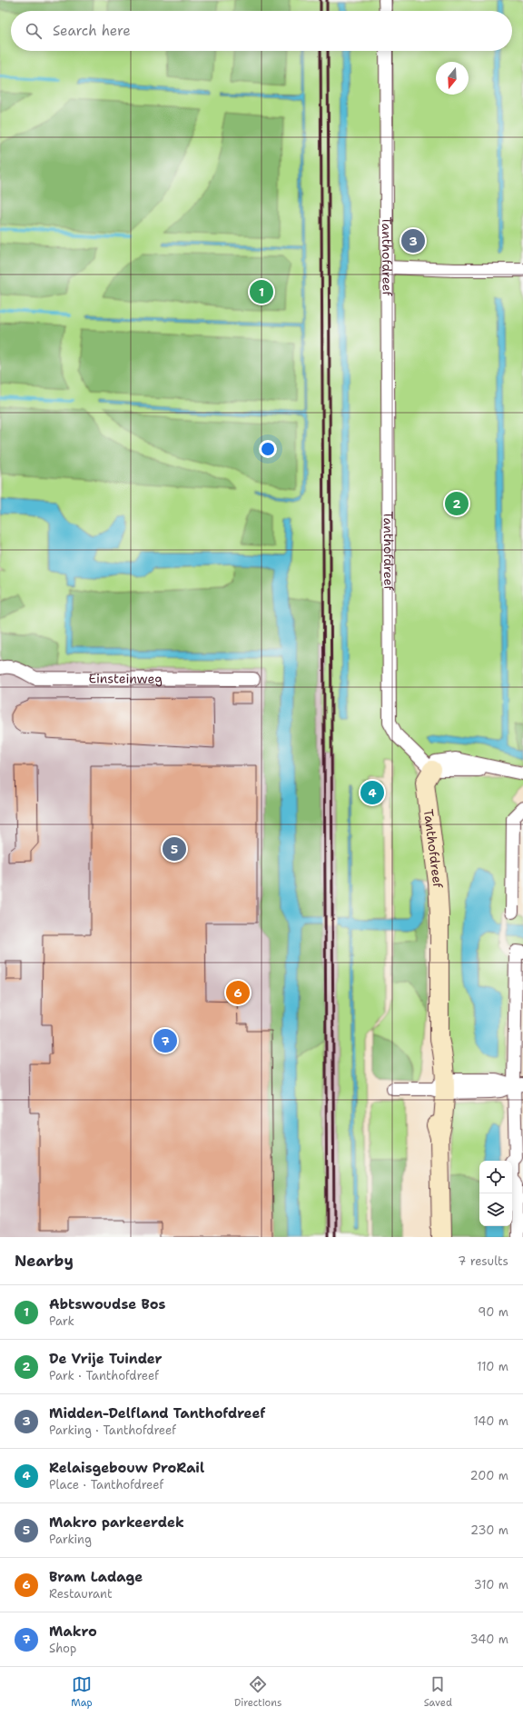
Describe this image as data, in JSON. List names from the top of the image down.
{
  "streets": {
    "street": ["Tanthofdreef", "Einsteinweg"]
  },
  "north": "bottom",
  "page": {
    "search": "Search here",
    "pins": [
      "3",
      "1",
      "2",
      "4",
      "5",
      "6",
      "7"
    ],
    "heading": ["Nearby", "7 results"],
    "list": [
      {
        "mark": "1",
        "name": "Abtswoudse Bos",
        "note": "Park",
        "value": "90 m"
      },
      {
        "mark": "2",
        "name": "De Vrije Tuinder",
        "note": "Park · Tanthofdreef",
        "value": "110 m"
      },
      {
        "mark": "3",
        "name": "Midden-Delfland Tanthofdreef",
        "note": "Parking · Tanthofdreef",
        "value": "140 m"
      },
      {
        "mark": "4",
        "name": "Relaisgebouw ProRail",
        "note": "Place · Tanthofdreef",
        "value": "200 m"
      },
      {
        "mark": "5",
        "name": "Makro parkeerdek",
        "note": "Parking",
        "value": "230 m"
      },
      {
        "mark": "6",
        "name": "Bram Ladage",
        "note": "Restaurant",
        "value": "310 m"
      },
      {
        "mark": "7",
        "name": "Makro",
        "note": "Shop",
        "value": "340 m"
      }
    ],
    "nav": ["Map", "Directions", "Saved"]
  }
}
